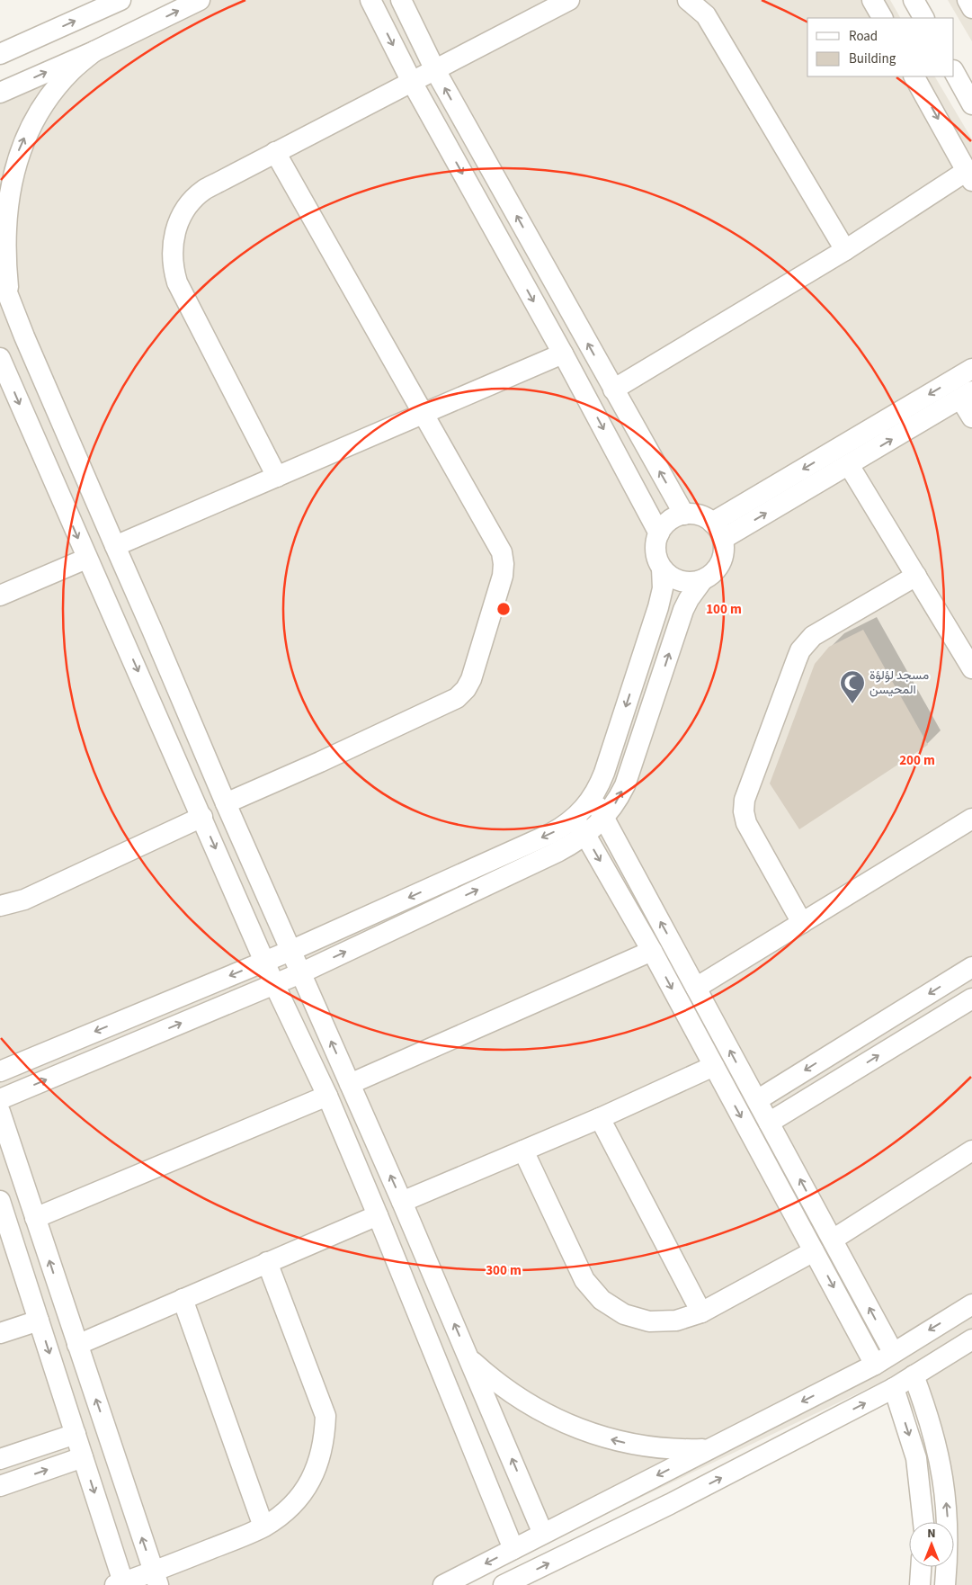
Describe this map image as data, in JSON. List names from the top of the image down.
{
  "places": {
    "mosque": ["مسجد لؤلؤة المحيسن"]
  },
  "legend": ["Road", "Building"],
  "north": "top",
  "rings": ["100 m", "200 m", "300 m"]
}
